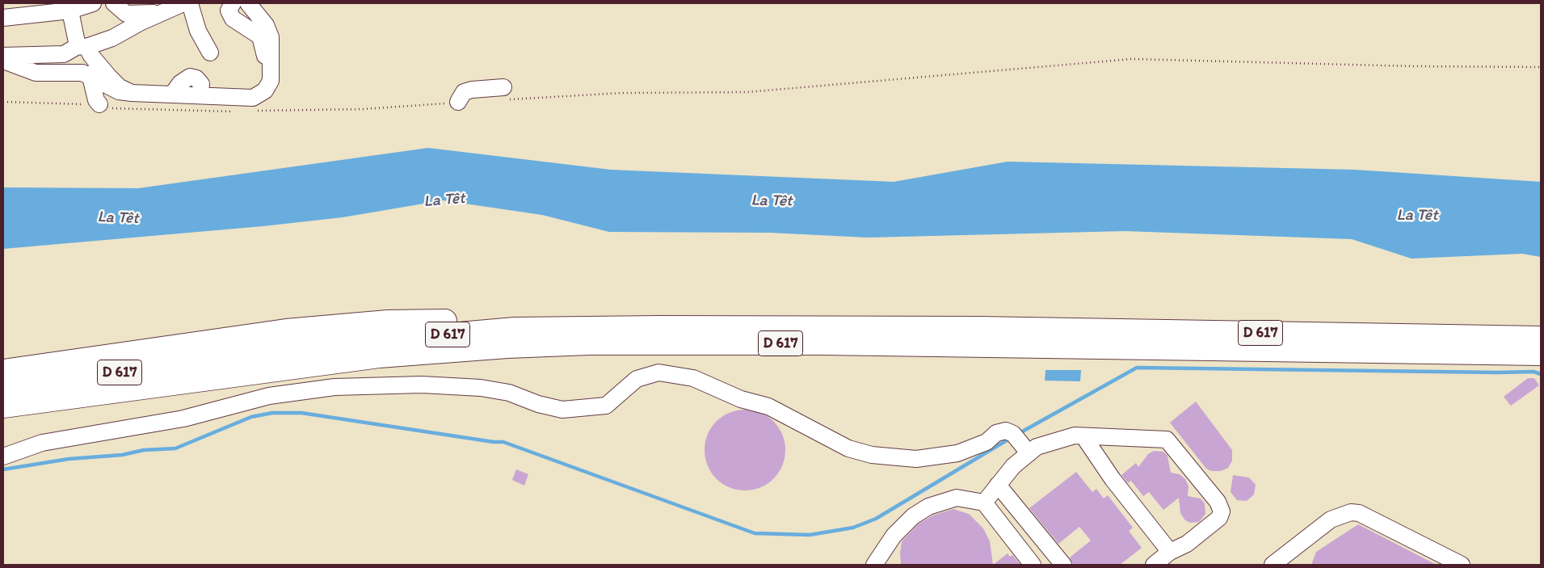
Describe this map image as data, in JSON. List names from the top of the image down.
{
  "streets": {
    "highway": ["D 617"]
  },
  "water": ["La Têt"]
}
